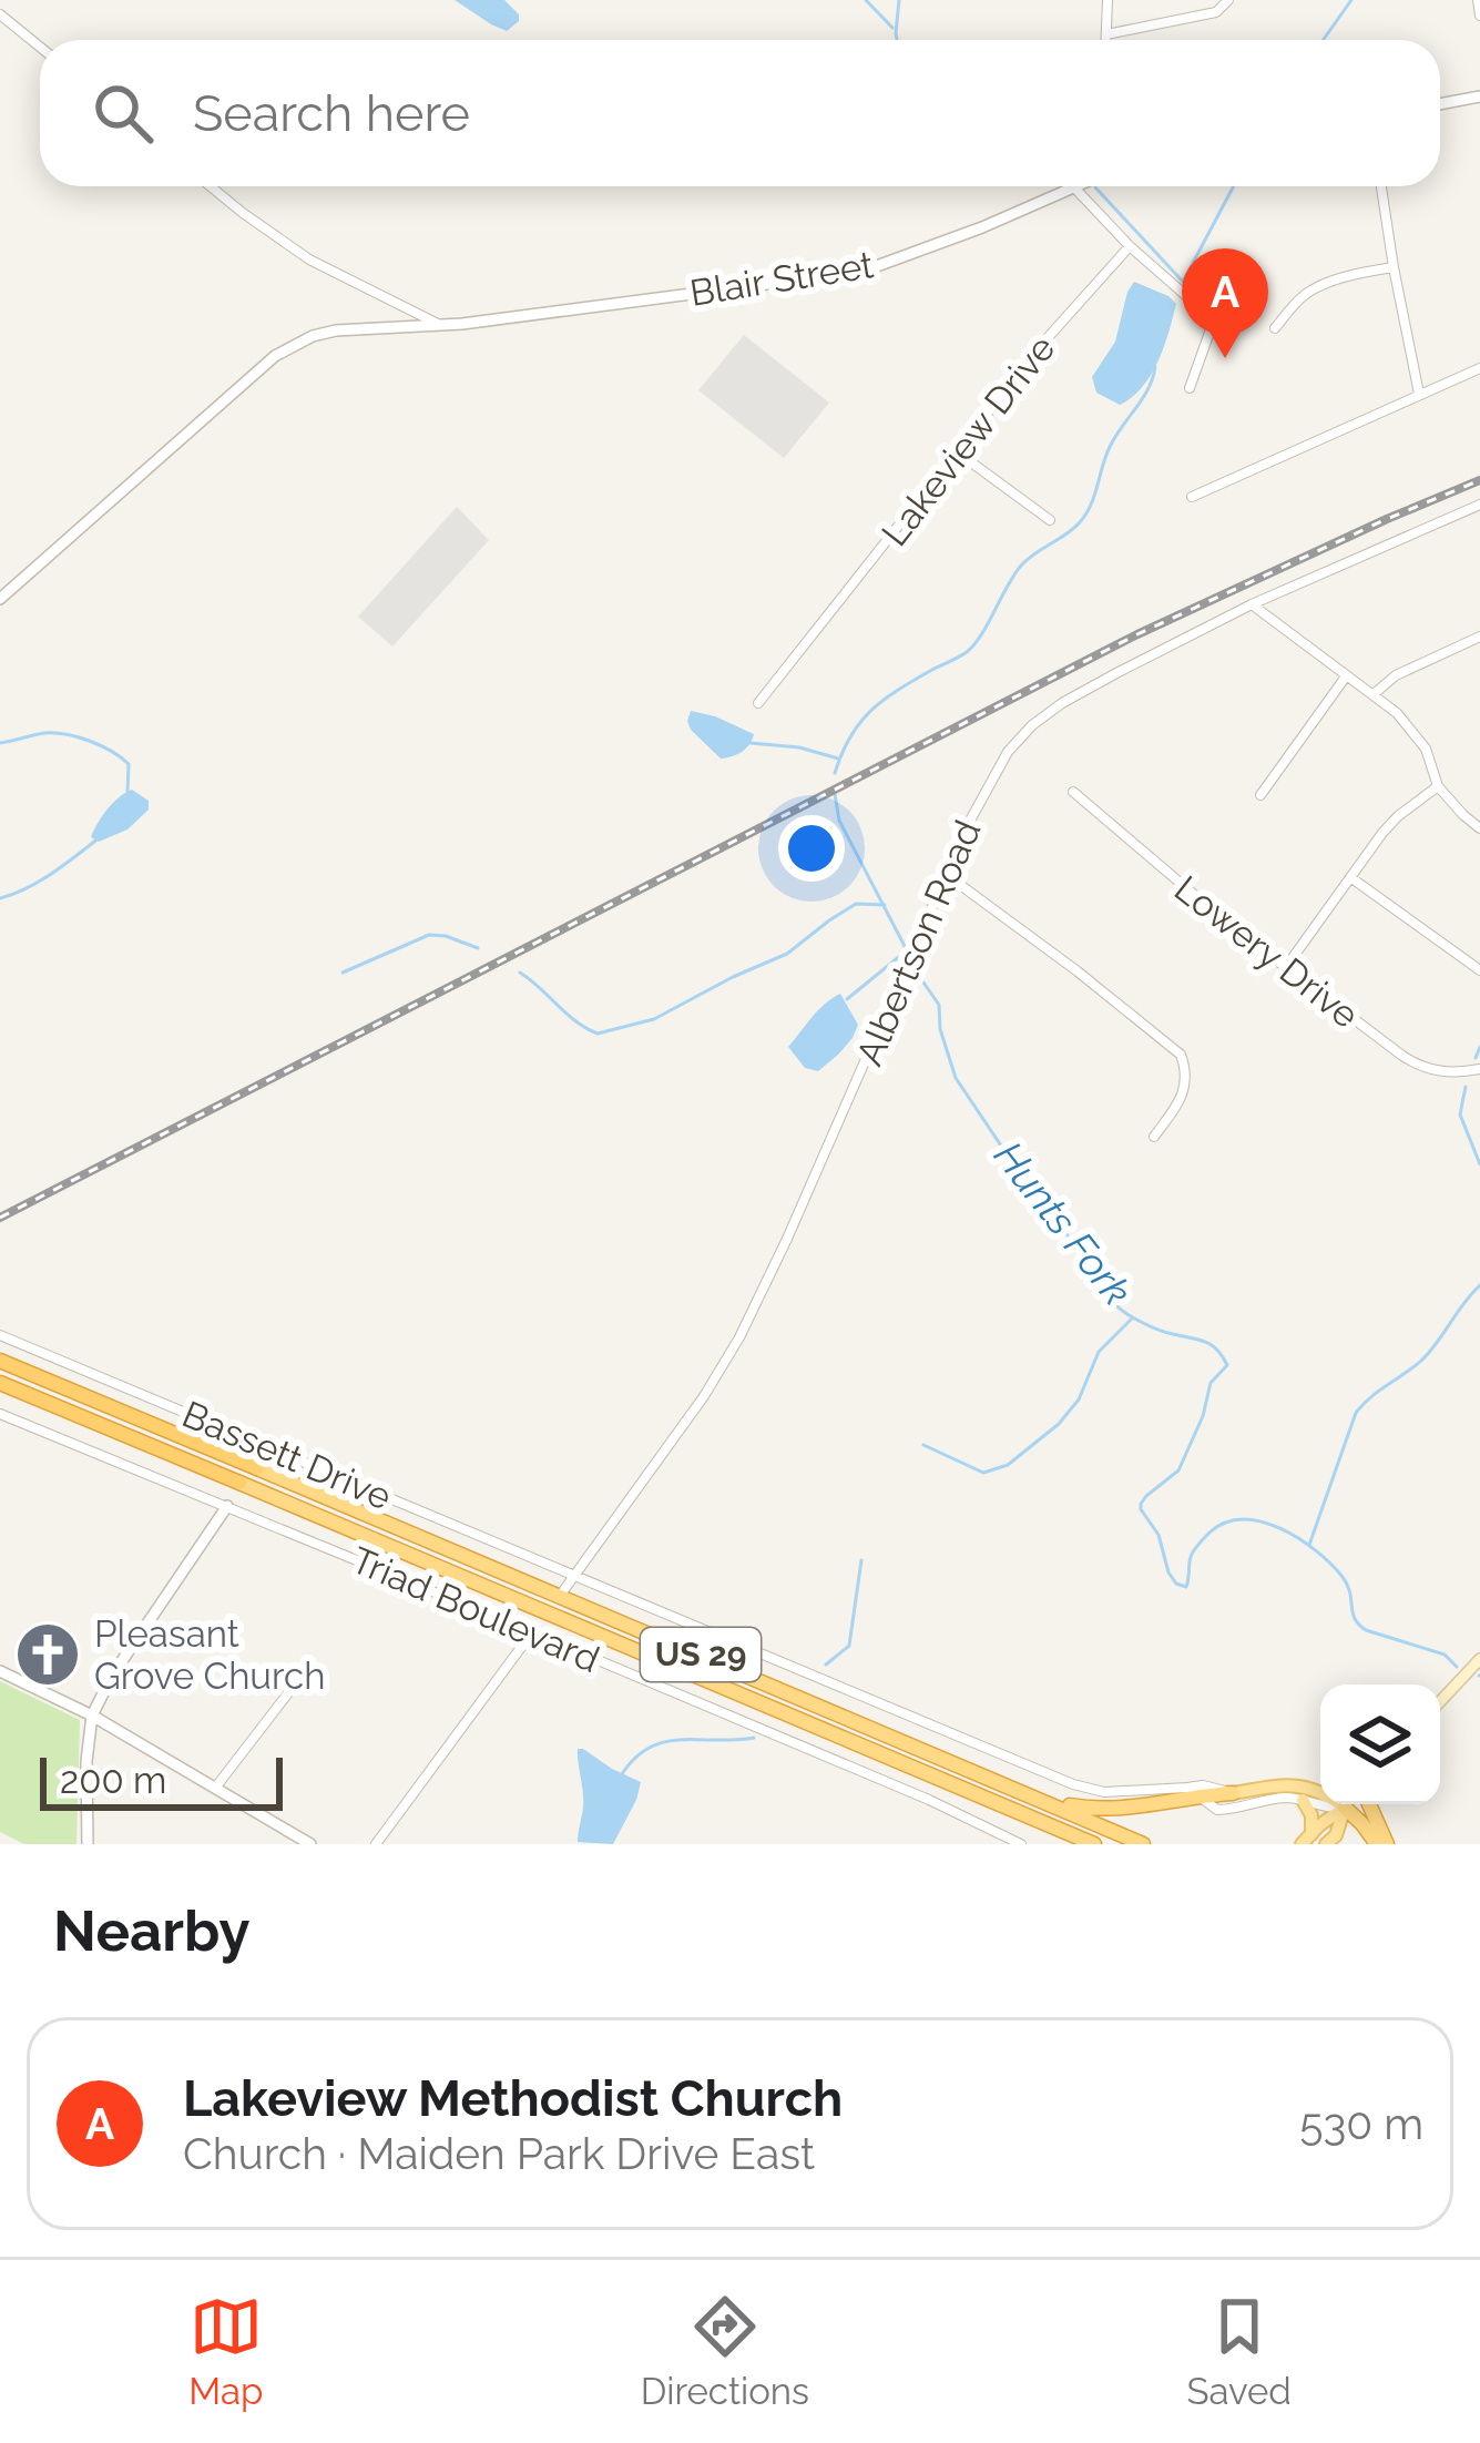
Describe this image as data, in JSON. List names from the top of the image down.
{
  "streets": {
    "highway": ["US 29"],
    "street": [
      "Blair Street",
      "Lakeview Drive",
      "Albertson Road",
      "Lowery Drive",
      "Bassett Drive",
      "Triad Boulevard"
    ]
  },
  "crossings": [
    ["Albertson Road", "Bassett Drive"],
    ["Albertson Road", "US 29"]
  ],
  "water": ["Hunts Fork"],
  "places": {
    "church": ["Pleasant Grove Church"]
  },
  "scale_bar": "200 m",
  "page": {
    "search": "Search here",
    "pins": "A",
    "scale": "200 m",
    "heading": "Nearby",
    "list": [
      {
        "mark": "A",
        "name": "Lakeview Methodist Church",
        "note": "Church · Maiden Park Drive East",
        "value": "530 m"
      }
    ],
    "nav": ["Map", "Directions", "Saved"]
  }
}
